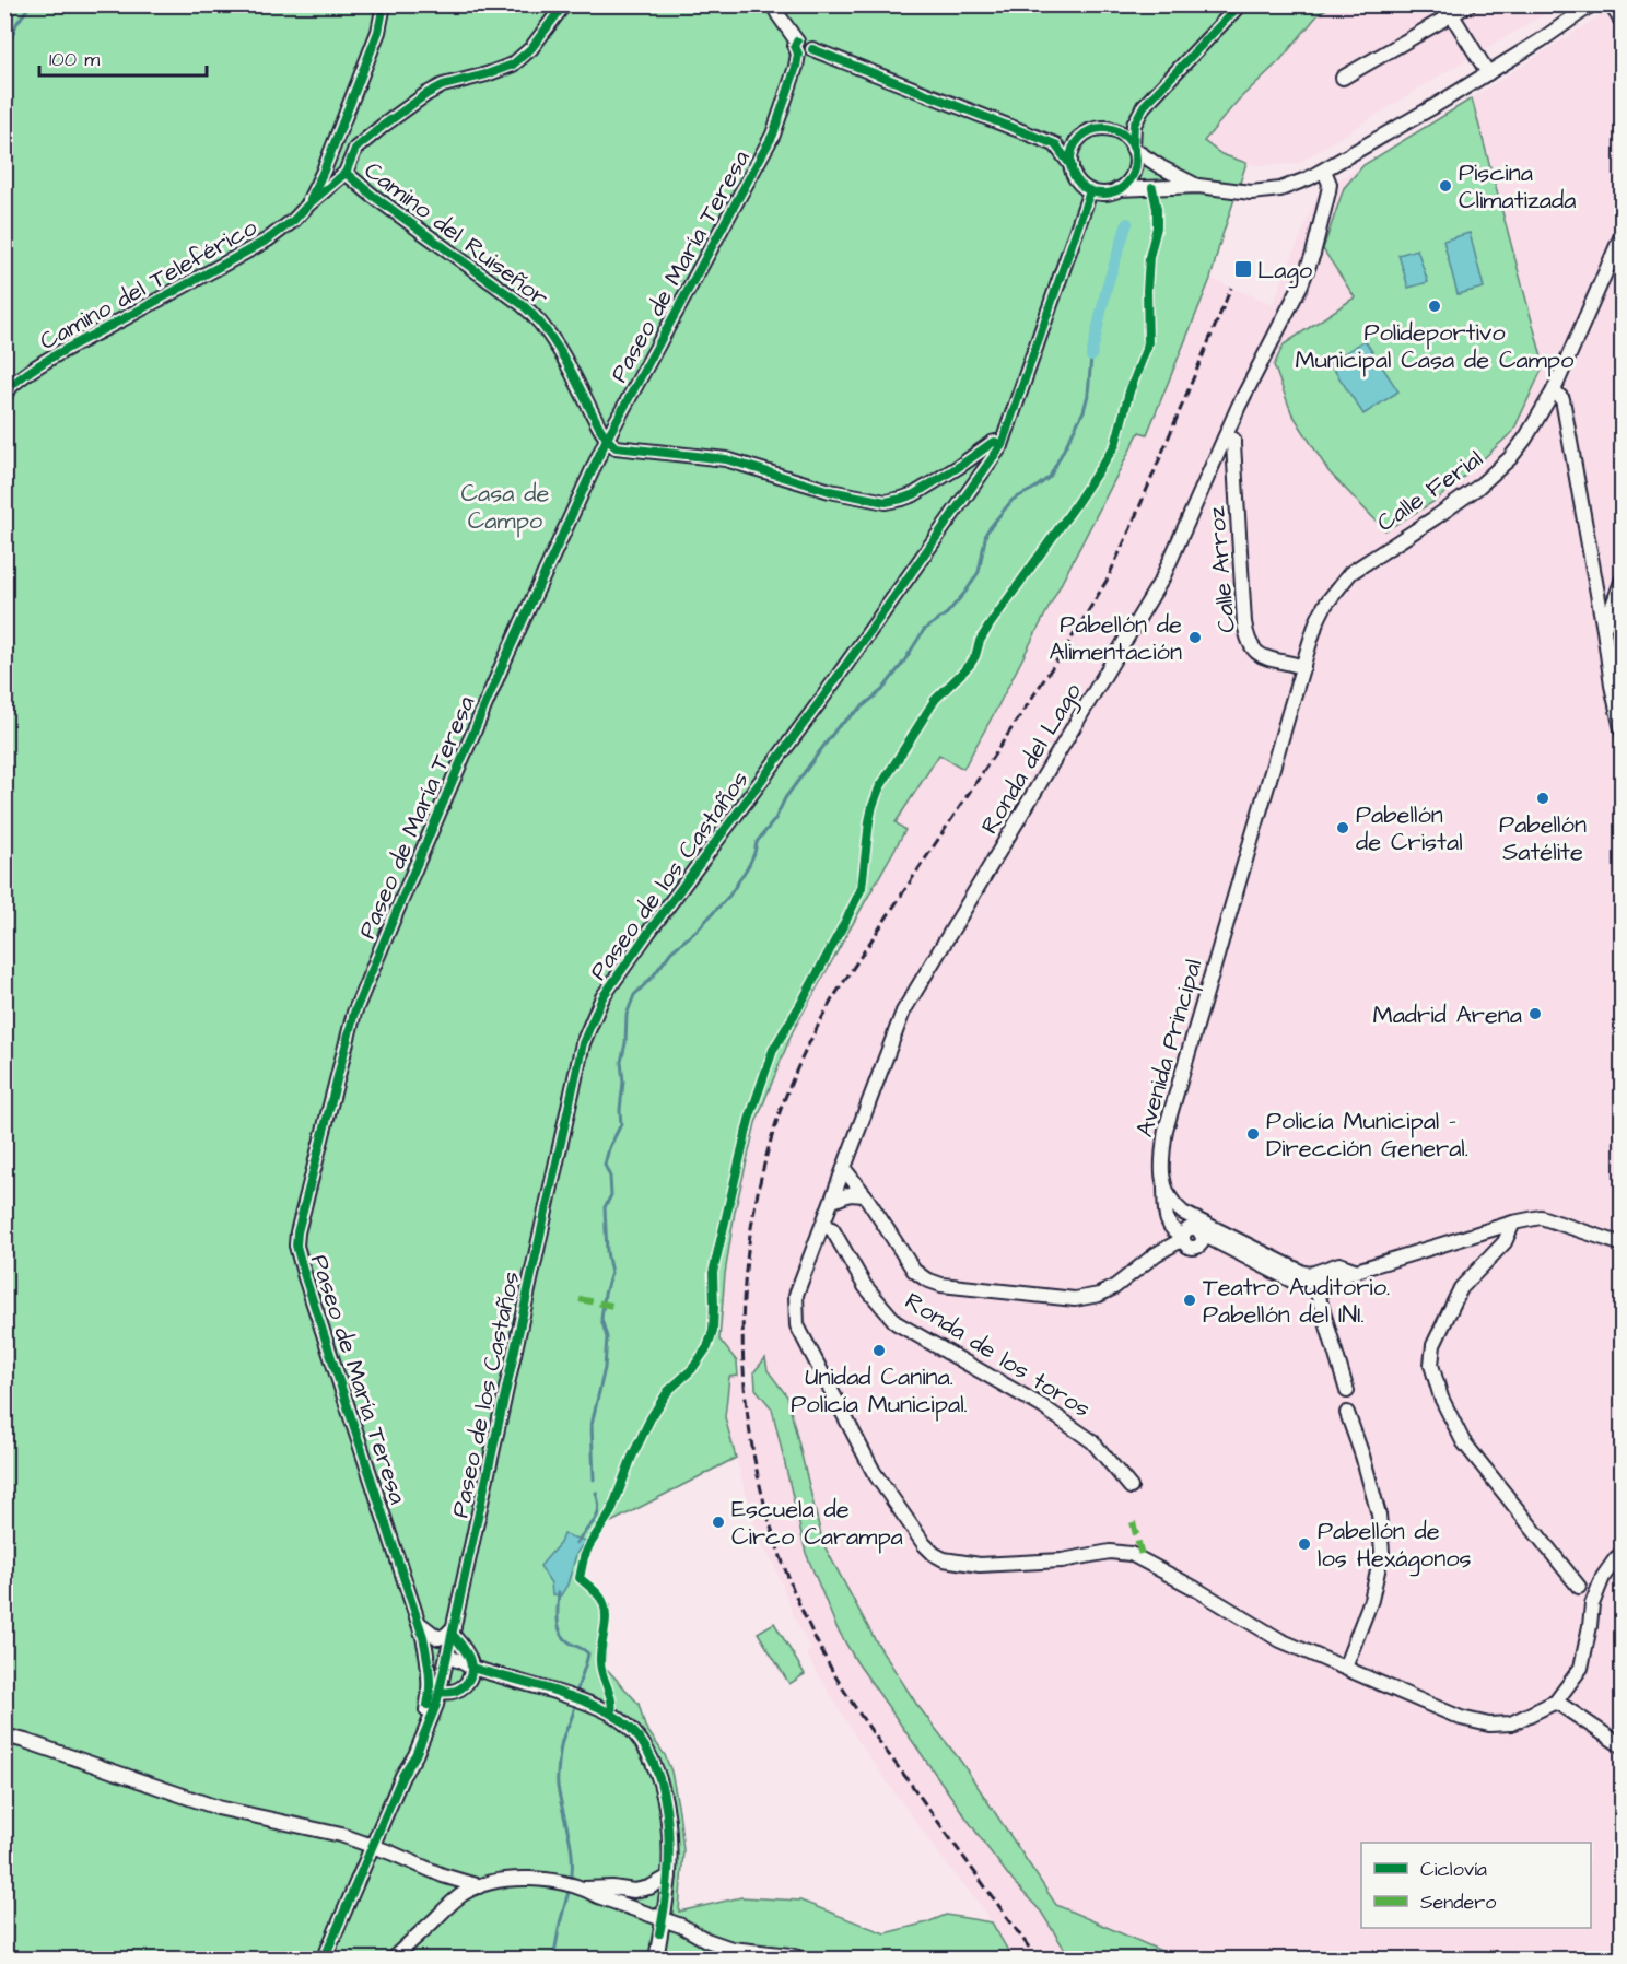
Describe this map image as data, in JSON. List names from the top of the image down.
{
  "streets": {
    "street": [
      "Camino del Ruiseñor",
      "Paseo de María Teresa",
      "Camino del Teleférico",
      "Calle Ferial",
      "Calle Arroz",
      "Ronda del Lago",
      "Paseo de los Castaños",
      "Avenida Principal",
      "Ronda de los toros"
    ]
  },
  "crossings": [
    ["Camino del Ruiseñor", "Paseo de María Teresa"],
    ["Camino del Ruiseñor", "Camino del Teleférico"],
    ["Paseo de María Teresa", "Paseo de los Castaños"],
    ["Calle Ferial", "Calle Arroz"],
    ["Calle Ferial", "Avenida Principal"],
    ["Calle Arroz", "Ronda del Lago"],
    ["Calle Arroz", "Avenida Principal"],
    ["Ronda del Lago", "Ronda de los toros"]
  ],
  "parks": ["Casa de Campo"],
  "places": {
    "other": [
      "Piscina Climatizada",
      "Polideportivo Municipal Casa de Campo",
      "Pabellón de Alimentación",
      "Pabellón Satélite",
      "Pabellón de Cristal",
      "Madrid Arena",
      "Policía Municipal - Dirección General.",
      "Teatro Auditorio. Pabellón del INI.",
      "Unidad Canina. Policía Municipal.",
      "Escuela de Circo Carampa",
      "Pabellón de los Hexágonos"
    ],
    "transit": ["Lago"]
  },
  "legend": ["Ciclovía", "Sendero"],
  "scale_bar": "100 m"
}
